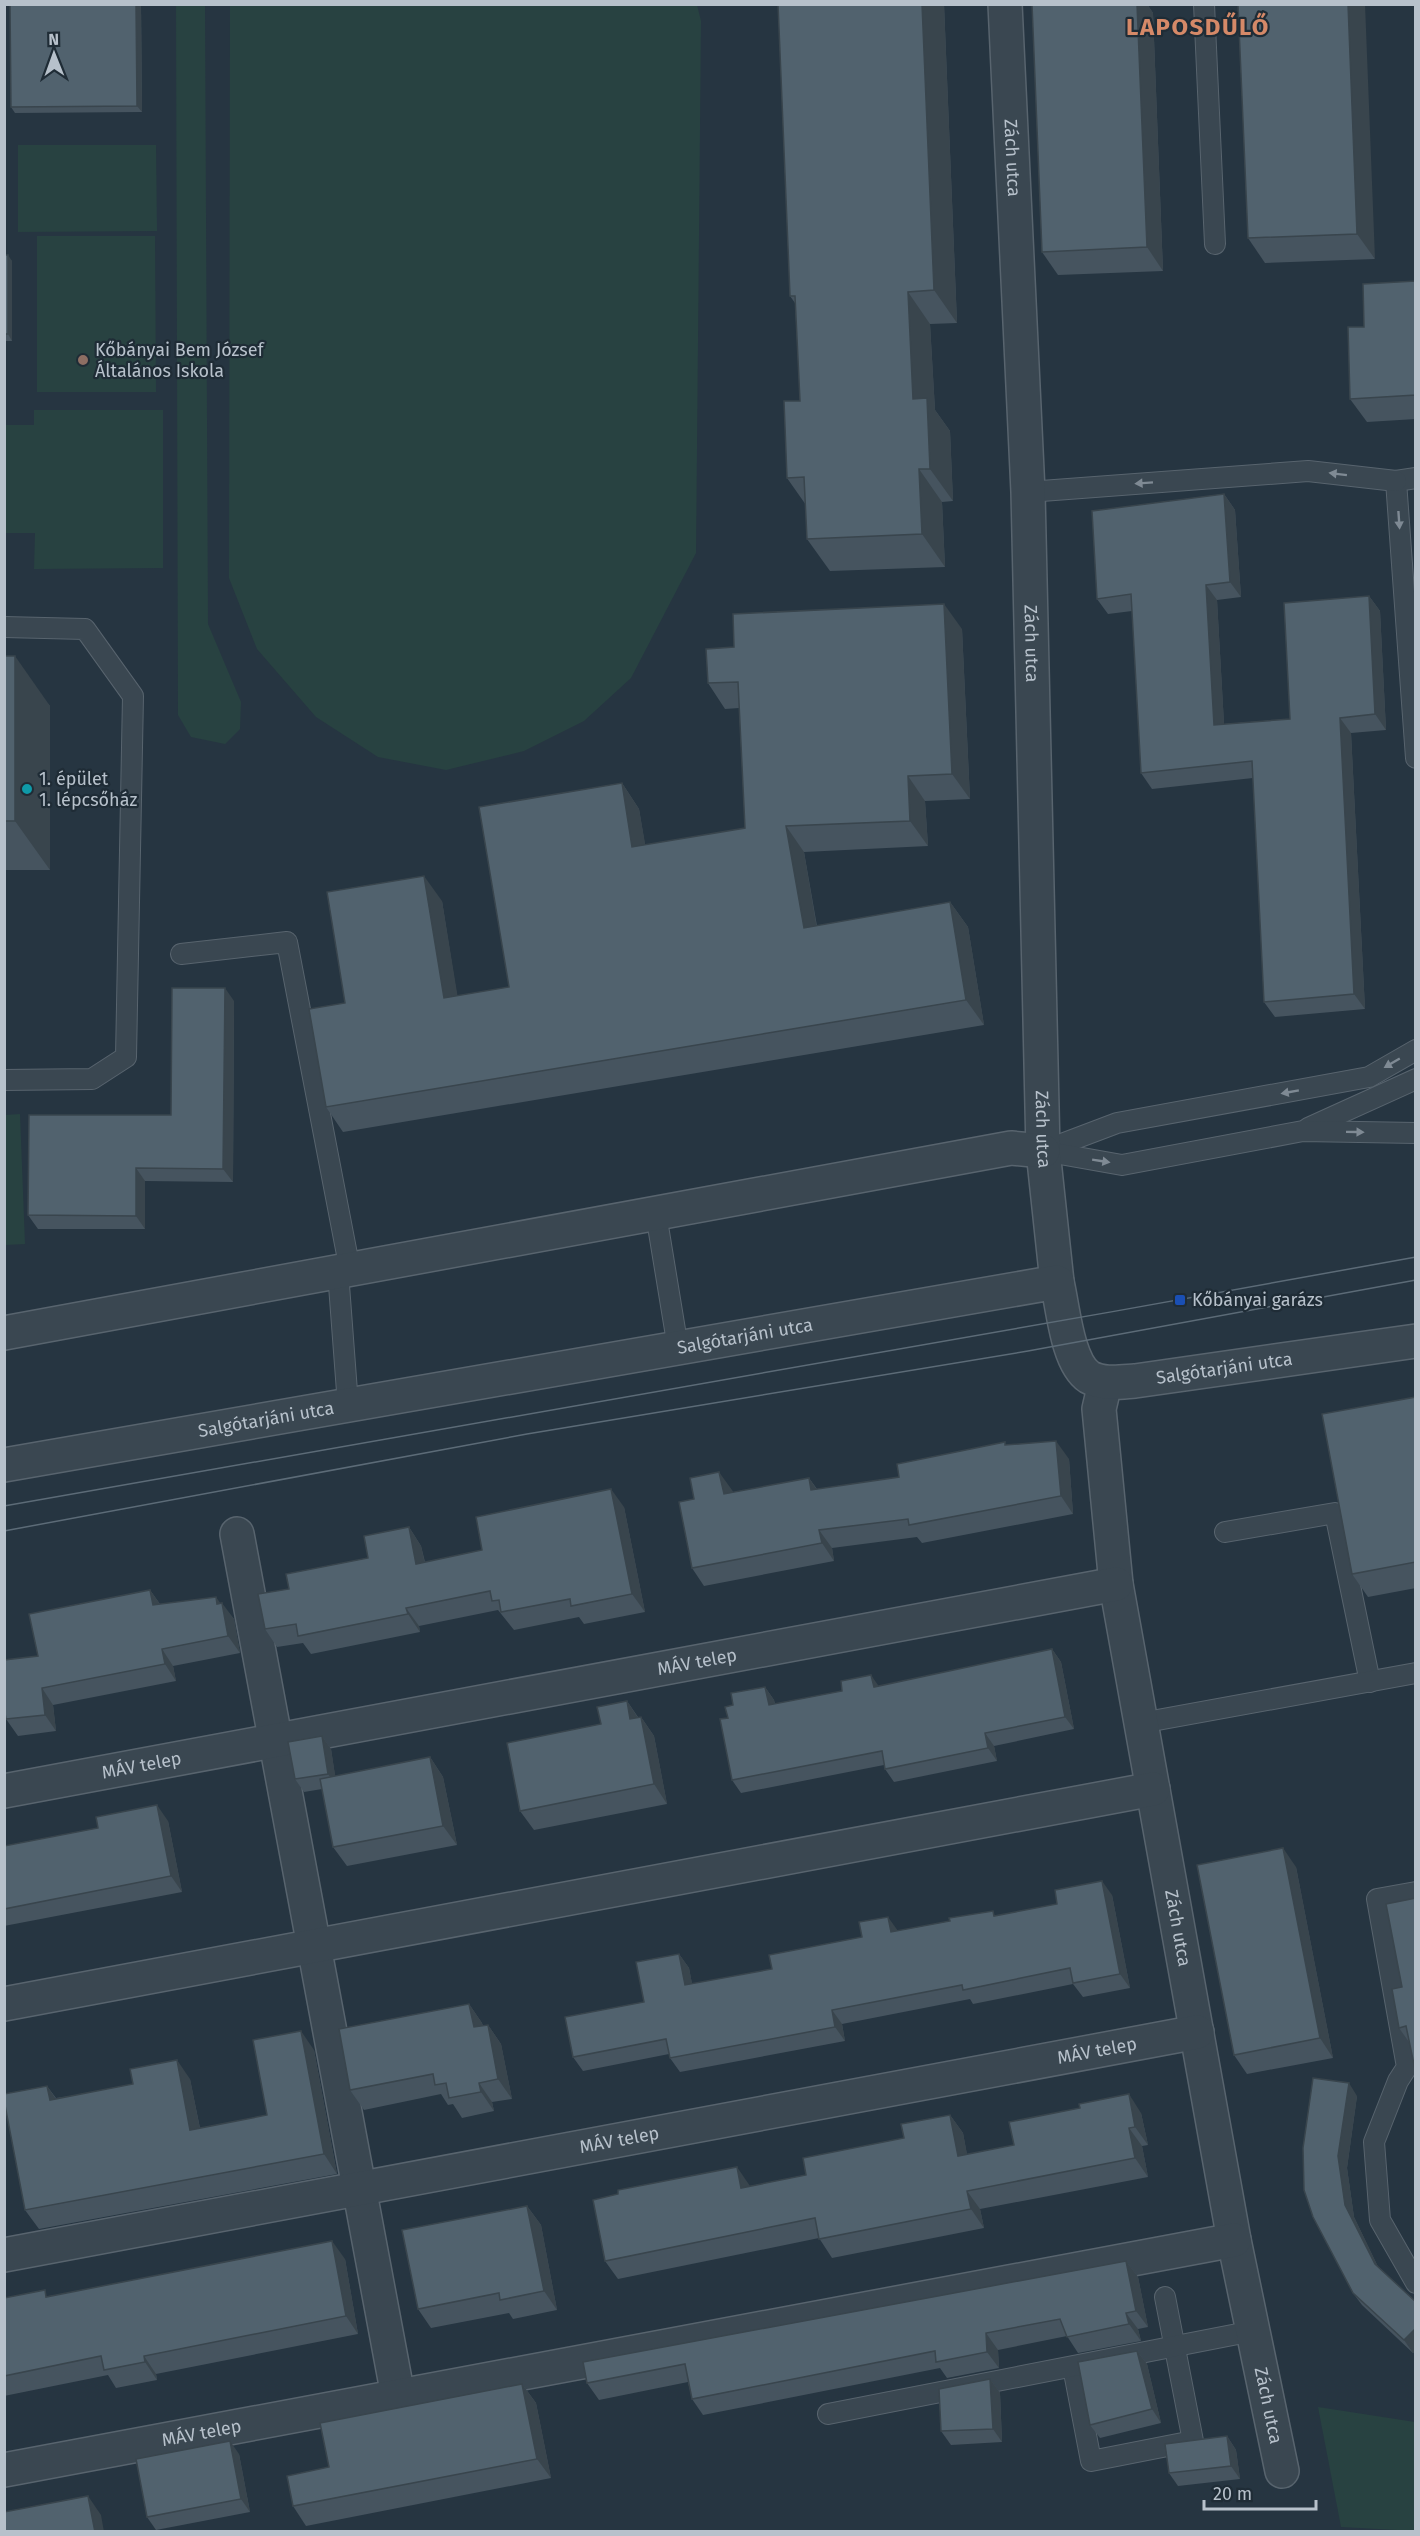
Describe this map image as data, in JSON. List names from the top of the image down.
{
  "streets": {
    "street": ["Zách utca", "Salgótarjáni utca", "MÁV telep"]
  },
  "crossings": [
    ["Zách utca", "Salgótarjáni utca"],
    ["Zách utca", "MÁV telep"]
  ],
  "districts": ["LAPOSDŰLŐ"],
  "places": {
    "other": ["Kőbányai Bem József Általános Iskola", "1. épület 1. lépcsőház"],
    "transit": ["Kőbányai garázs"]
  },
  "scale_bar": "20 m",
  "north": "top"
}
